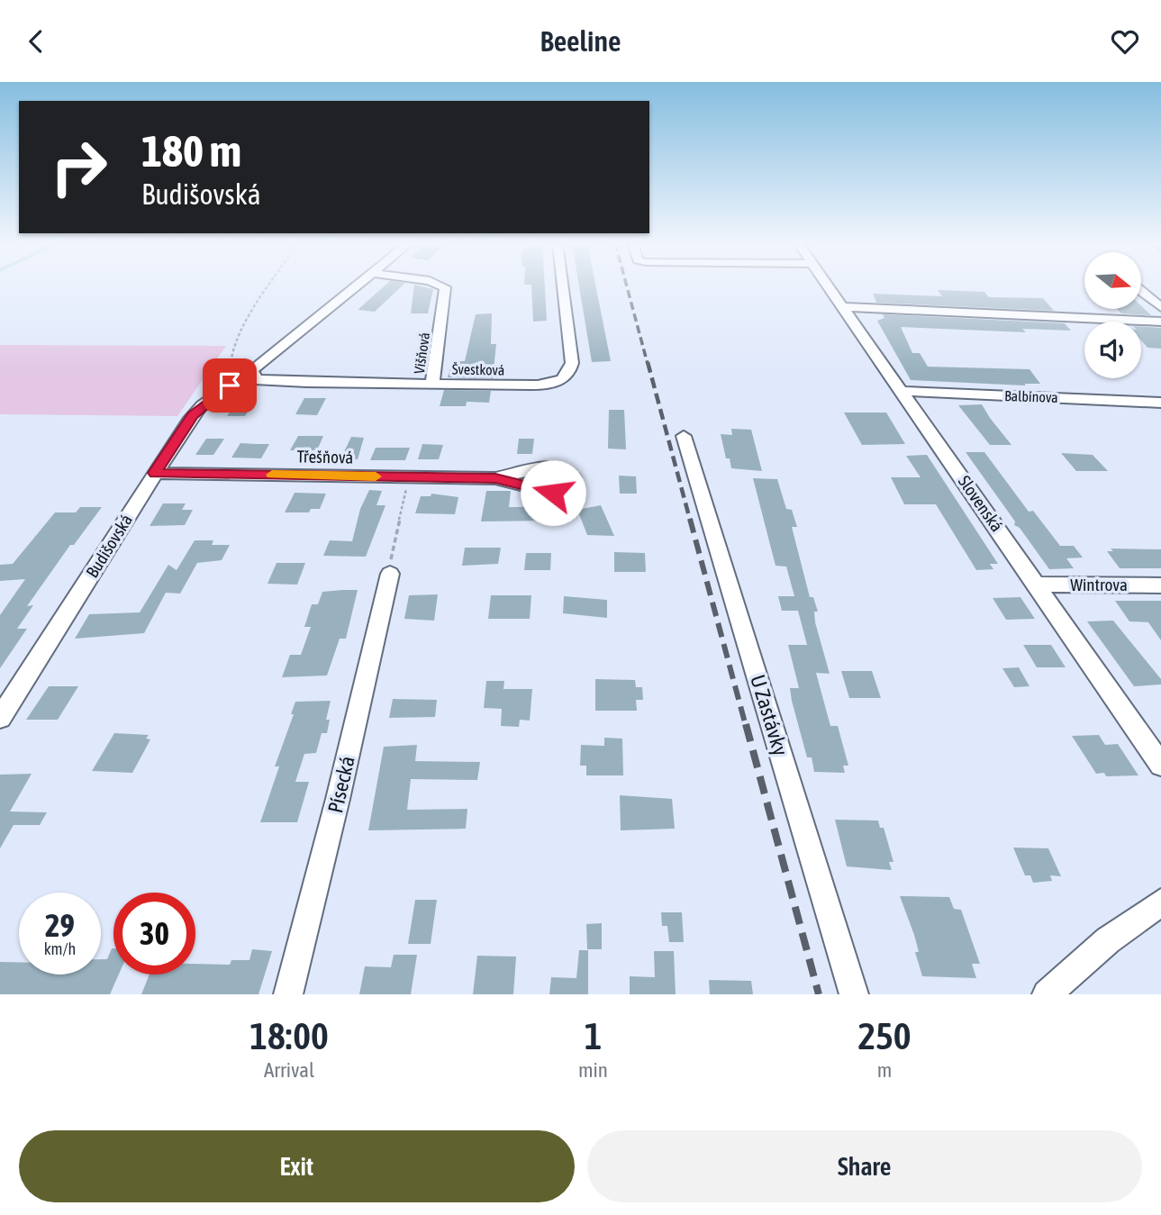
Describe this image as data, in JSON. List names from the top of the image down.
{
  "streets": {
    "street": [
      "Višňová",
      "Švestková",
      "Balbínova",
      "Třešňová",
      "Slovenská",
      "Budišovská",
      "Wintrova",
      "U Zastávky",
      "Písecká"
    ]
  },
  "crossings": [
    ["Višňová", "Švestková"],
    ["Švestková", "Budišovská"],
    ["Balbínova", "Slovenská"],
    ["Třešňová", "Budišovská"],
    ["Slovenská", "Wintrova"]
  ],
  "north": "right",
  "page": {
    "header": "Beeline",
    "turn": ["180 m", "Budišovská"],
    "speed": "29 km/h",
    "limit": "30",
    "eta": [
      "18:00",
      "Arrival",
      "1",
      "min",
      "250",
      "m"
    ],
    "buttons": ["Exit", "Share"]
  }
}
